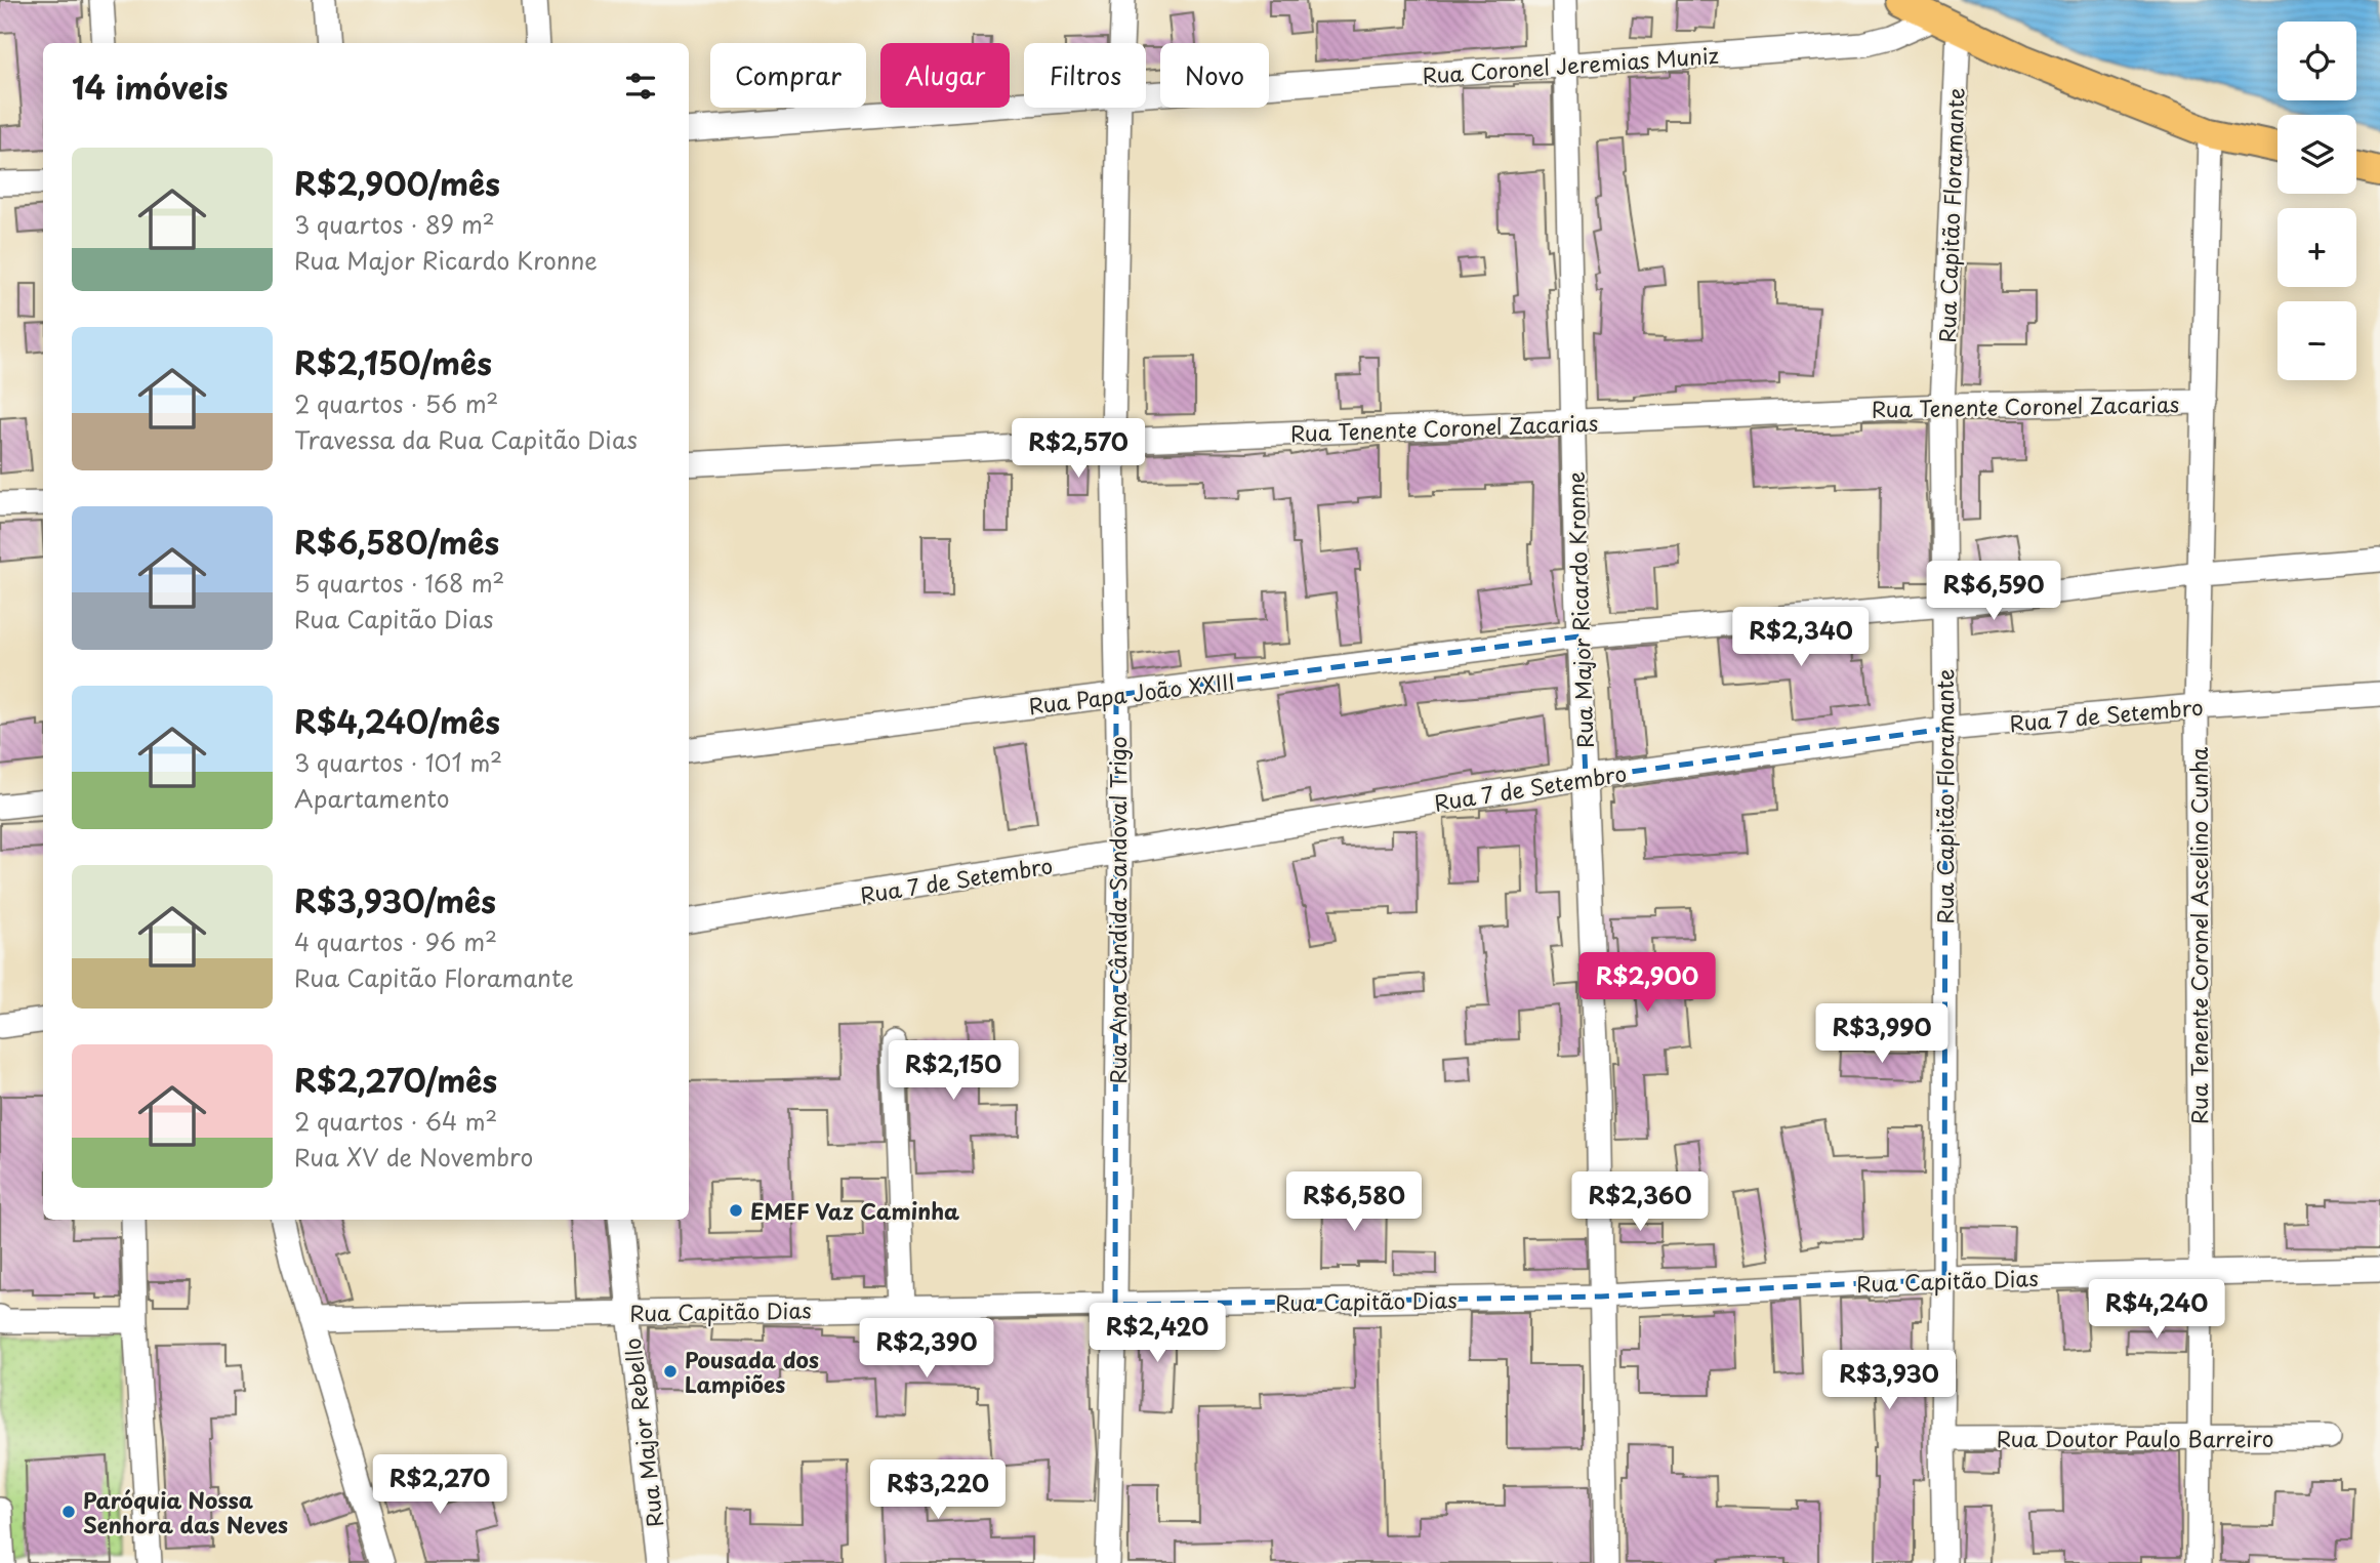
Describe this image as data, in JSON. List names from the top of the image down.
{
  "streets": {
    "street": [
      "Rua Coronel Jeremias Muniz",
      "Rua Capitão Floramante",
      "Rua Tenente Coronel Zacarias",
      "Rua Major Ricardo Kronne",
      "Rua Papa João XXIII",
      "Rua 7 de Setembro",
      "Rua Ana Cândida Sandoval Trigo",
      "Rua Tenente Coronel Ascelino Cunha",
      "Rua Capitão Dias",
      "Rua Major Rebello",
      "Rua Doutor Paulo Barreiro"
    ]
  },
  "crossings": [
    ["Rua Coronel Jeremias Muniz", "Rua Capitão Floramante"],
    ["Rua Coronel Jeremias Muniz", "Rua Major Ricardo Kronne"],
    ["Rua Capitão Floramante", "Rua Tenente Coronel Zacarias"],
    ["Rua Capitão Floramante", "Rua Papa João XXIII"],
    ["Rua Capitão Floramante", "Rua 7 de Setembro"],
    ["Rua Capitão Floramante", "Rua Capitão Dias"],
    ["Rua Capitão Floramante", "Rua Doutor Paulo Barreiro"],
    ["Rua Tenente Coronel Zacarias", "Rua Major Ricardo Kronne"],
    ["Rua Tenente Coronel Zacarias", "Rua Ana Cândida Sandoval Trigo"],
    ["Rua Tenente Coronel Zacarias", "Rua Tenente Coronel Ascelino Cunha"],
    ["Rua Major Ricardo Kronne", "Rua Papa João XXIII"],
    ["Rua Major Ricardo Kronne", "Rua 7 de Setembro"],
    ["Rua Major Ricardo Kronne", "Rua Capitão Dias"],
    ["Rua Papa João XXIII", "Rua Ana Cândida Sandoval Trigo"],
    ["Rua Papa João XXIII", "Rua Tenente Coronel Ascelino Cunha"],
    ["Rua 7 de Setembro", "Rua Ana Cândida Sandoval Trigo"],
    ["Rua 7 de Setembro", "Rua Tenente Coronel Ascelino Cunha"],
    ["Rua Ana Cândida Sandoval Trigo", "Rua Capitão Dias"],
    ["Rua Tenente Coronel Ascelino Cunha", "Rua Capitão Dias"],
    ["Rua Tenente Coronel Ascelino Cunha", "Rua Doutor Paulo Barreiro"],
    ["Rua Capitão Dias", "Rua Major Rebello"]
  ],
  "places": ["EMEF Vaz Caminha", "Pousada dos Lampiões", "Paróquia Nossa Senhora das Neves"],
  "page": {
    "map_buttons": ["+", "−"],
    "chip": [
      "Comprar",
      "Alugar",
      "Filtros",
      "Novo"
    ],
    "heading": "14 imóveis",
    "list": [
      {
        "name": "R$2,900/mês",
        "note": "3 quartos · 89 m² · Rua Major Ricardo Kronne"
      },
      {
        "name": "R$2,150/mês",
        "note": "2 quartos · 56 m² · Travessa da Rua Capitão Dias"
      },
      {
        "name": "R$6,580/mês",
        "note": "5 quartos · 168 m² · Rua Capitão Dias"
      },
      {
        "name": "R$4,240/mês",
        "note": "3 quartos · 101 m² · Apartamento"
      },
      {
        "name": "R$3,930/mês",
        "note": "4 quartos · 96 m² · Rua Capitão Floramante"
      },
      {
        "name": "R$2,270/mês",
        "note": "2 quartos · 64 m² · Rua XV de Novembro"
      }
    ],
    "price": [
      "R$2,570",
      "R$6,590",
      "R$2,340",
      "R$2,900",
      "R$3,990",
      "R$2,150",
      "R$6,580",
      "R$2,360",
      "R$4,240",
      "R$2,420",
      "R$2,390",
      "R$3,930",
      "R$2,270",
      "R$3,220"
    ]
  }
}
